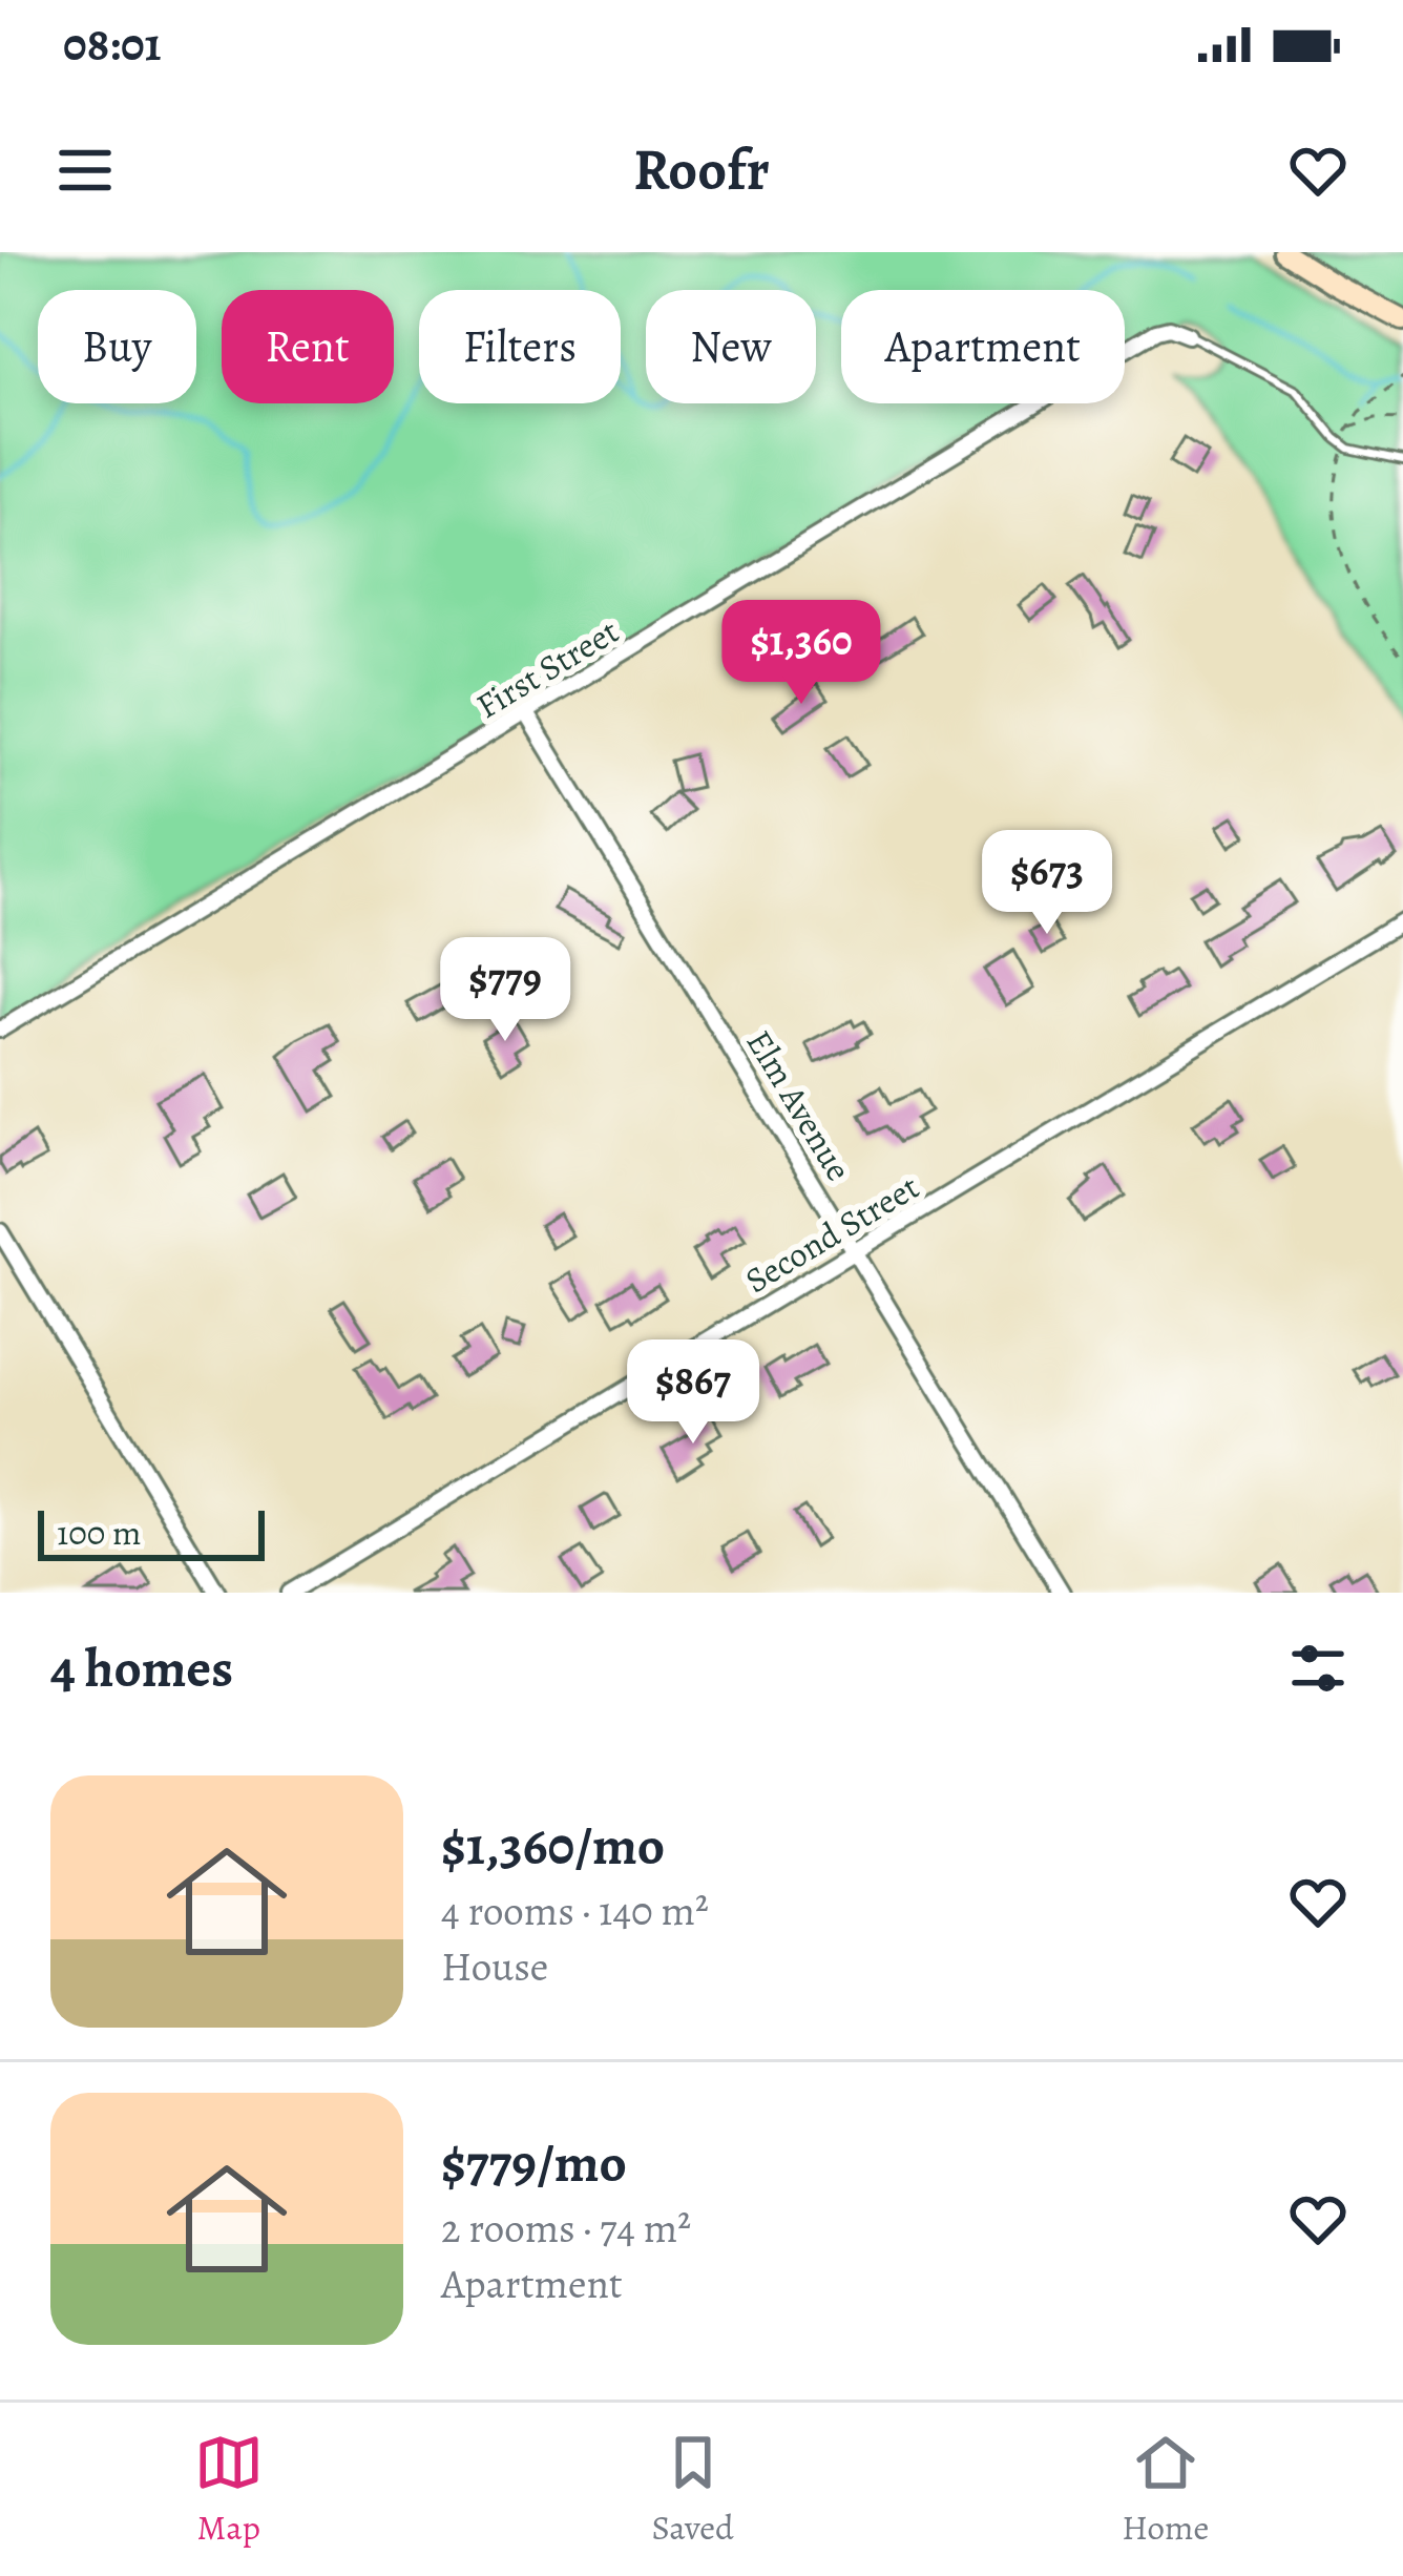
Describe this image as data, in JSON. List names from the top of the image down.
{
  "streets": {
    "street": ["First Street", "Elm Avenue", "Second Street"]
  },
  "crossings": [
    ["First Street", "Elm Avenue"],
    ["Elm Avenue", "Second Street"]
  ],
  "scale_bar": "100 m",
  "page": {
    "status": "08:01",
    "header": "Roofr",
    "chip": [
      "Buy",
      "Rent",
      "Filters",
      "New",
      "Apartment"
    ],
    "price": [
      "$1,360",
      "$673",
      "$779",
      "$867"
    ],
    "scale": "100 m",
    "heading": "4 homes",
    "list": [
      {
        "name": "$1,360/mo",
        "note": "4 rooms · 140 m² · House"
      },
      {
        "name": "$779/mo",
        "note": "2 rooms · 74 m² · Apartment"
      }
    ],
    "tabs": ["Map", "Saved", "Home"]
  }
}
